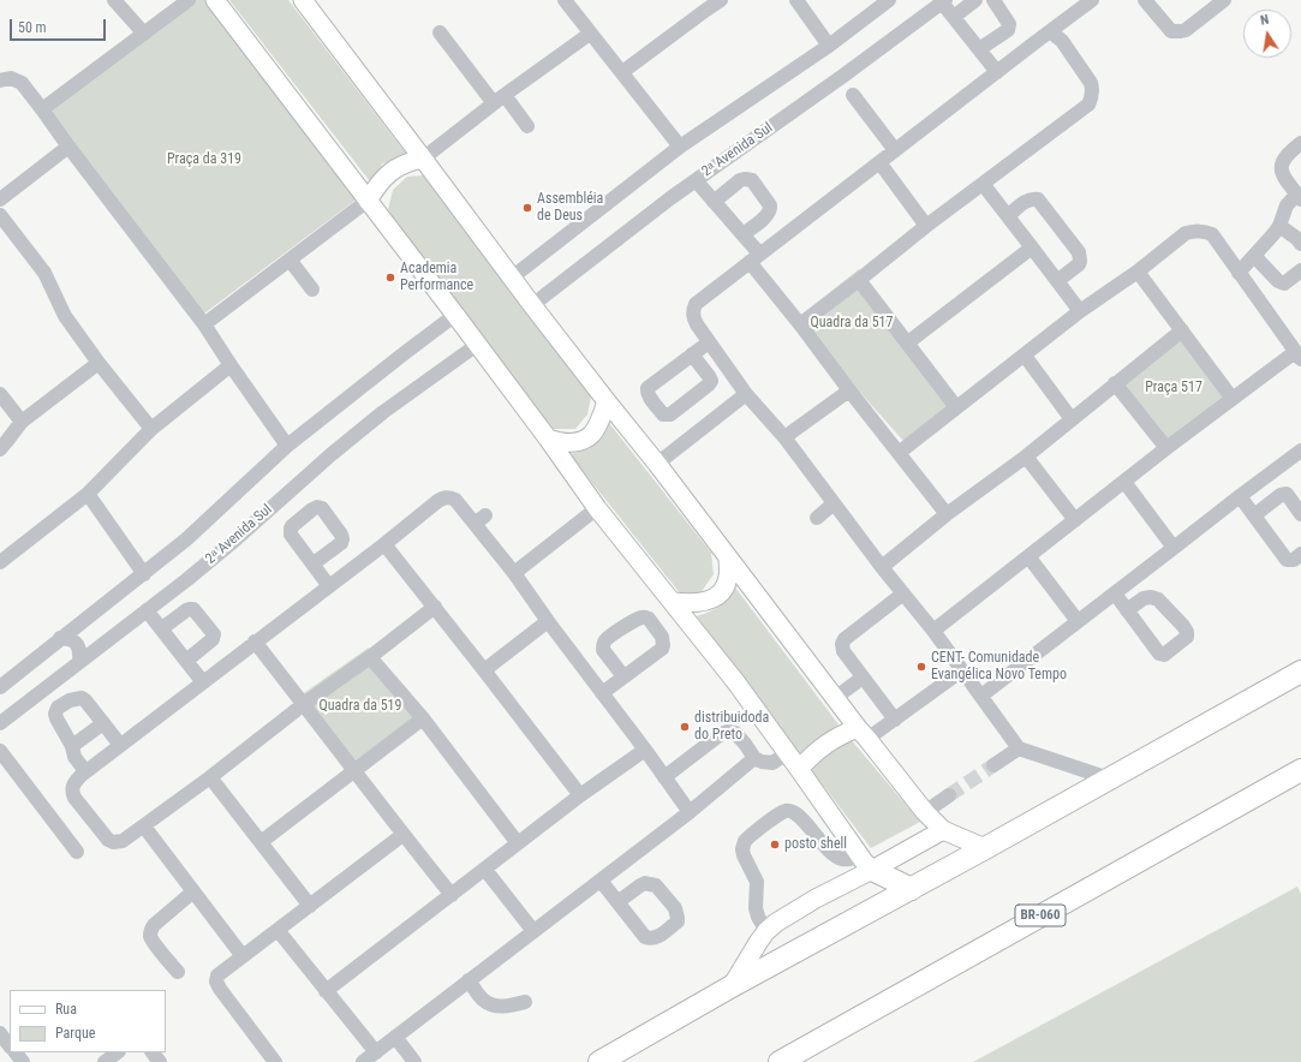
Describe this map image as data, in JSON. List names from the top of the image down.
{
  "streets": {
    "highway": ["BR-060"],
    "street": ["2ᵃ Avenida Sul"]
  },
  "parks": [
    "Praça da 319",
    "Quadra da 517",
    "Praça 517",
    "Quadra da 519"
  ],
  "places": [
    "Assembléia de Deus",
    "Academia Performance",
    "CENT- Comunidade Evangélica Novo Tempo",
    "distribuidoda do Preto",
    "posto shell"
  ],
  "legend": ["Rua", "Parque"],
  "scale_bar": "50 m",
  "north": "top"
}
